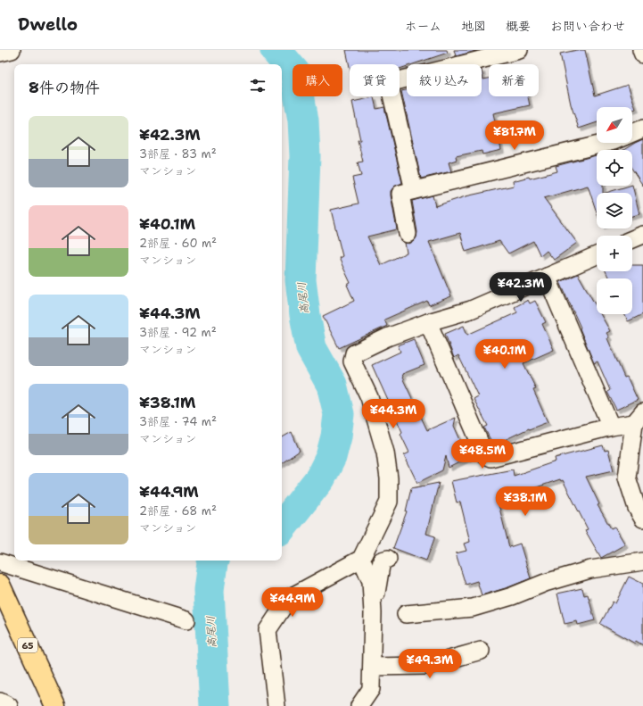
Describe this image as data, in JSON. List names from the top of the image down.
{
  "streets": {
    "main road": ["65"]
  },
  "water": ["高尾川"],
  "north": "bottom left",
  "page": {
    "header": "Dwello",
    "nav": [
      "ホーム",
      "地図",
      "概要",
      "お問い合わせ"
    ],
    "chip": [
      "購入",
      "賃貸",
      "絞り込み",
      "新着"
    ],
    "heading": "8件の物件",
    "map_buttons": ["+", "−"],
    "list": [
      {
        "name": "¥42.3M",
        "note": "3部屋 · 83 m² · マンション"
      },
      {
        "name": "¥40.1M",
        "note": "2部屋 · 60 m² · マンション"
      },
      {
        "name": "¥44.3M",
        "note": "3部屋 · 92 m² · マンション"
      },
      {
        "name": "¥38.1M",
        "note": "3部屋 · 74 m² · マンション"
      },
      {
        "name": "¥44.9M",
        "note": "2部屋 · 68 m² · マンション"
      }
    ],
    "price": [
      "¥81.7M",
      "¥42.3M",
      "¥40.1M",
      "¥44.3M",
      "¥48.5M",
      "¥38.1M",
      "¥44.9M",
      "¥49.3M"
    ]
  }
}
